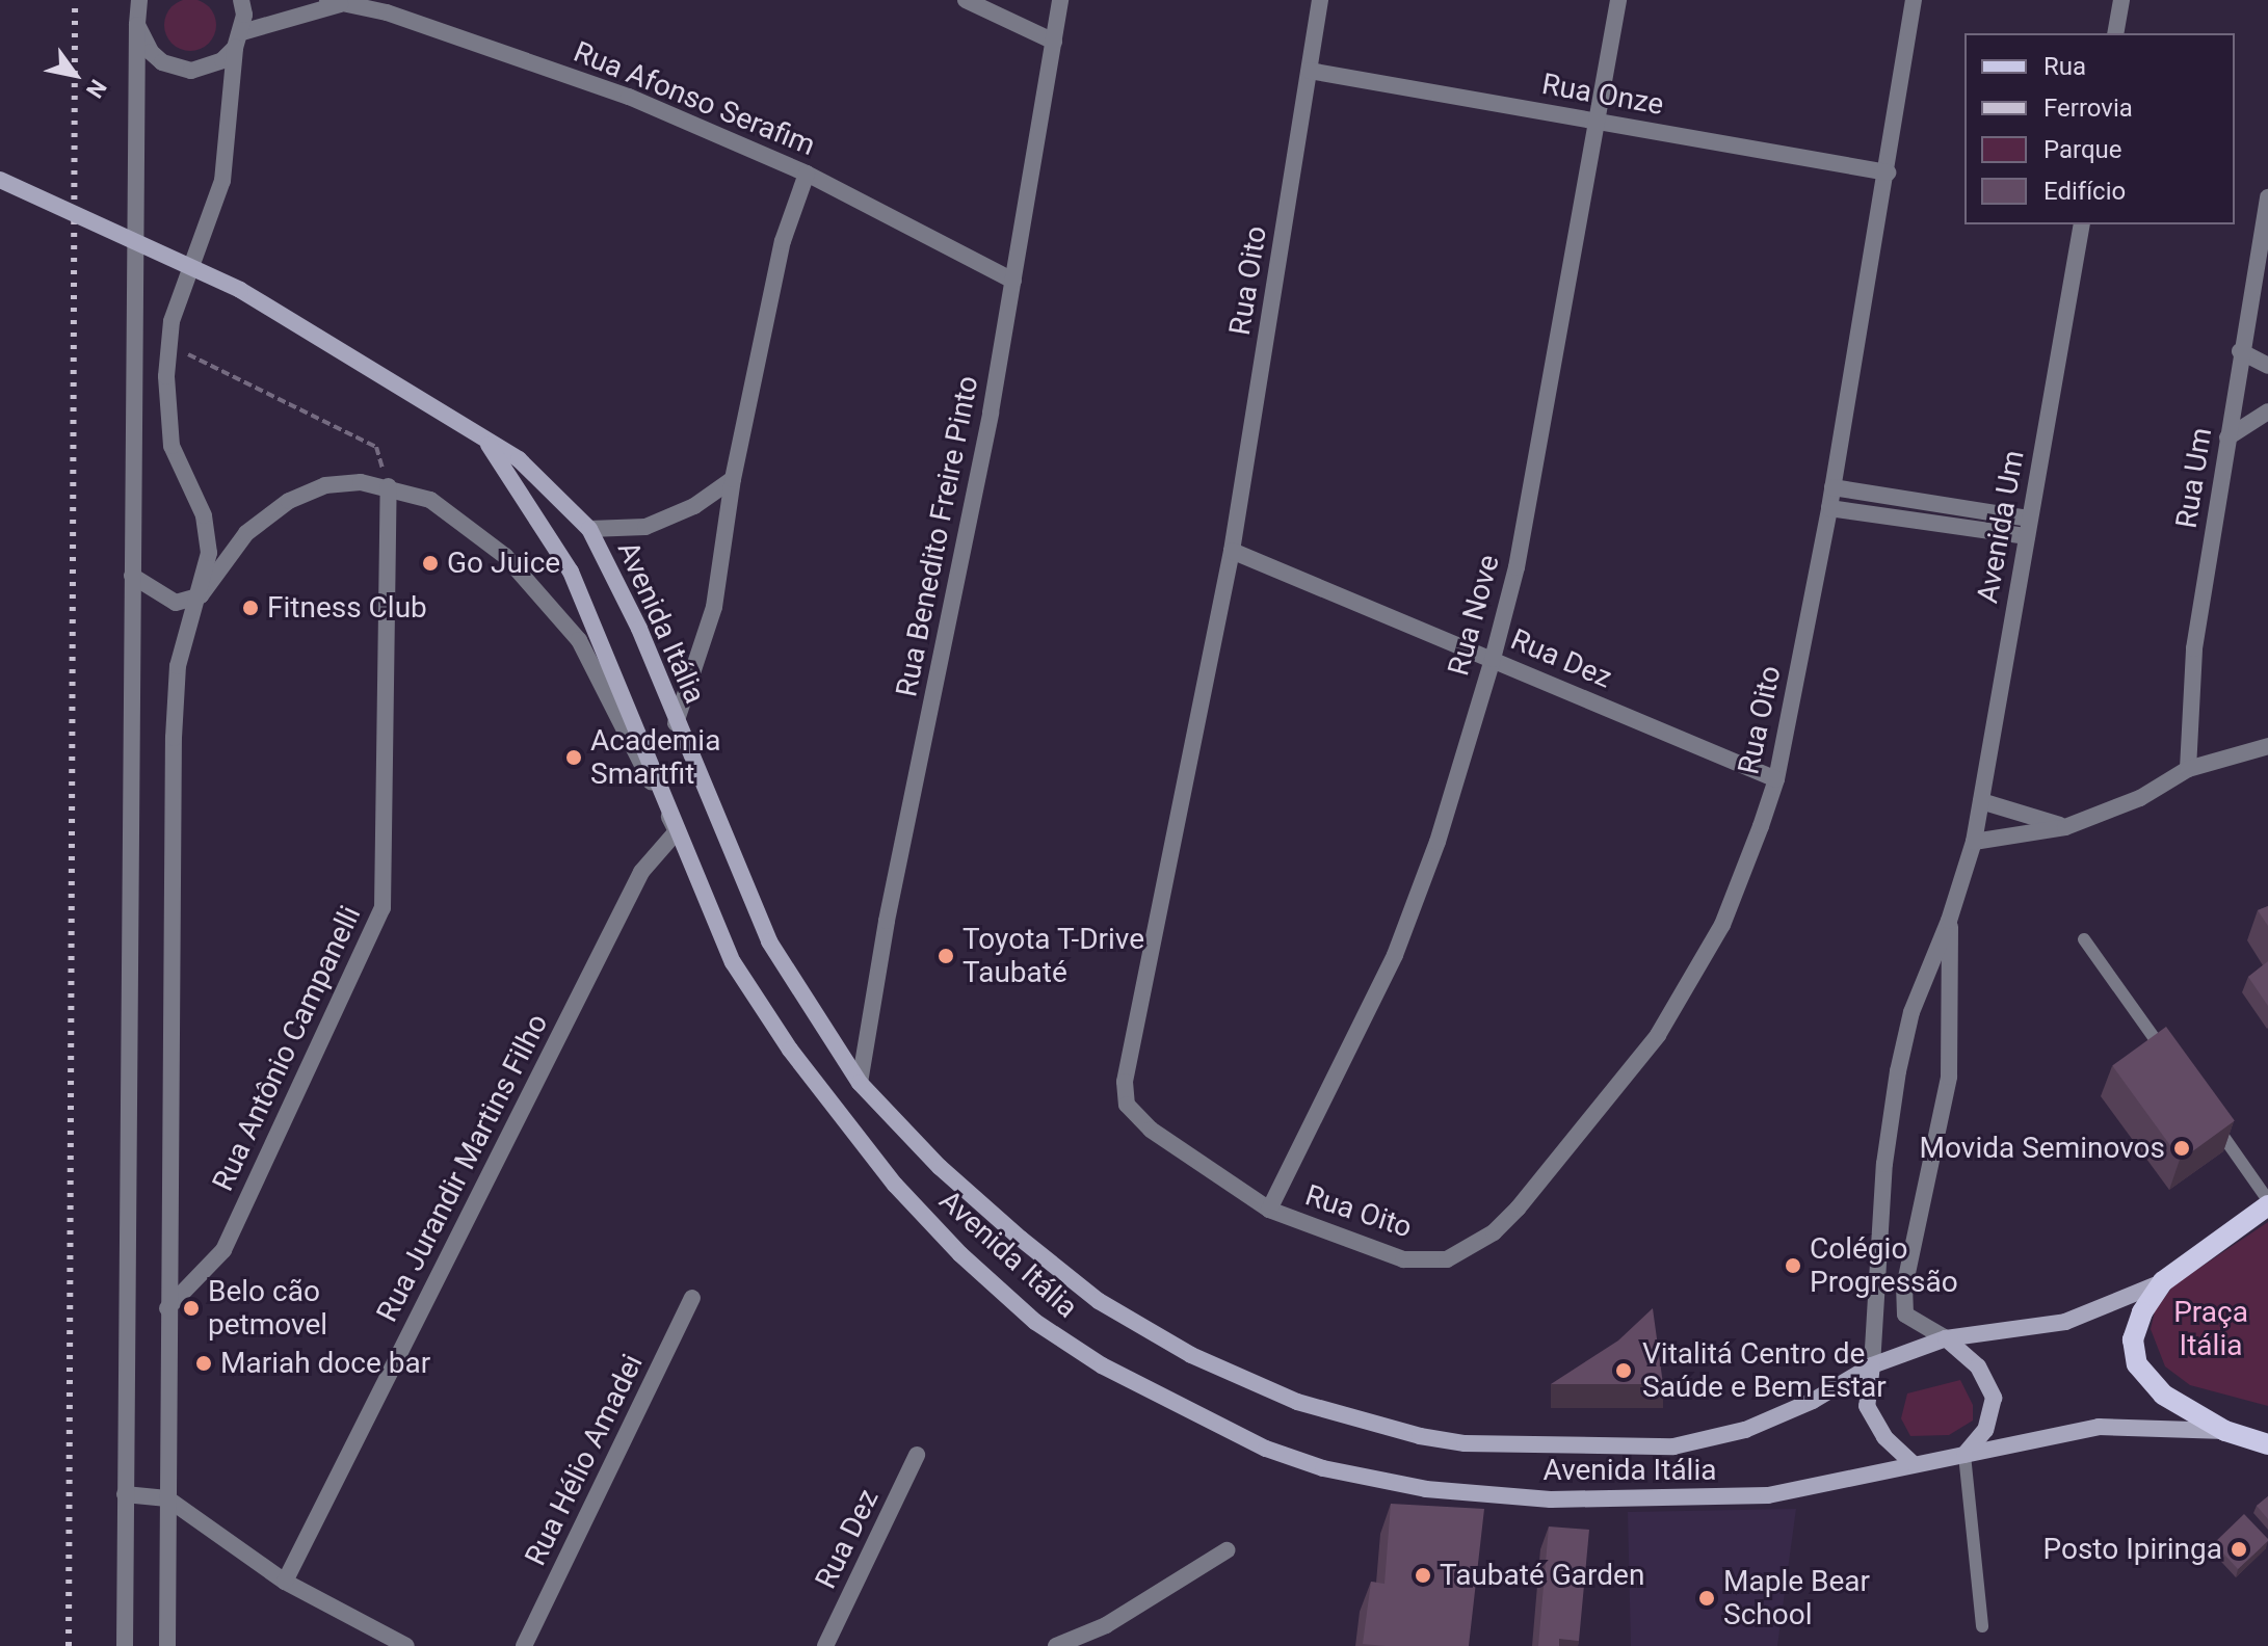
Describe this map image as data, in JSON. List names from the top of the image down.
{
  "streets": {
    "main road": ["Avenida Itália"],
    "street": [
      "Rua Onze",
      "Rua Afonso Serafim",
      "Rua Oito",
      "Rua Um",
      "Avenida Um",
      "Rua Benedito Freire Pinto",
      "Rua Nove",
      "Rua Dez",
      "Rua Antônio Campanelli",
      "Rua Jurandir Martins Filho",
      "Rua Hélio Amadei"
    ]
  },
  "crossings": [
    ["Rua Onze", "Rua Oito"],
    ["Rua Onze", "Rua Nove"],
    ["Rua Afonso Serafim", "Rua Benedito Freire Pinto"],
    ["Rua Oito", "Rua Nove"],
    ["Rua Oito", "Rua Dez"],
    ["Rua Benedito Freire Pinto", "Avenida Itália"],
    ["Rua Nove", "Rua Dez"],
    ["Avenida Itália", "Rua Jurandir Martins Filho"]
  ],
  "parks": ["Praça Itália"],
  "places": [
    "Go Juice",
    "Fitness Club",
    "Academia Smartfit",
    "Toyota T-Drive Taubaté",
    "Movida Seminovos",
    "Colégio Progressão",
    "Belo cão petmovel",
    "Mariah doce bar",
    "Vitalitá Centro de Saúde e Bem Estar",
    "Posto Ipiringa",
    "Taubaté Garden",
    "Maple Bear School"
  ],
  "legend": [
    "Rua",
    "Ferrovia",
    "Parque",
    "Edifício"
  ],
  "north": "bottom right"
}
